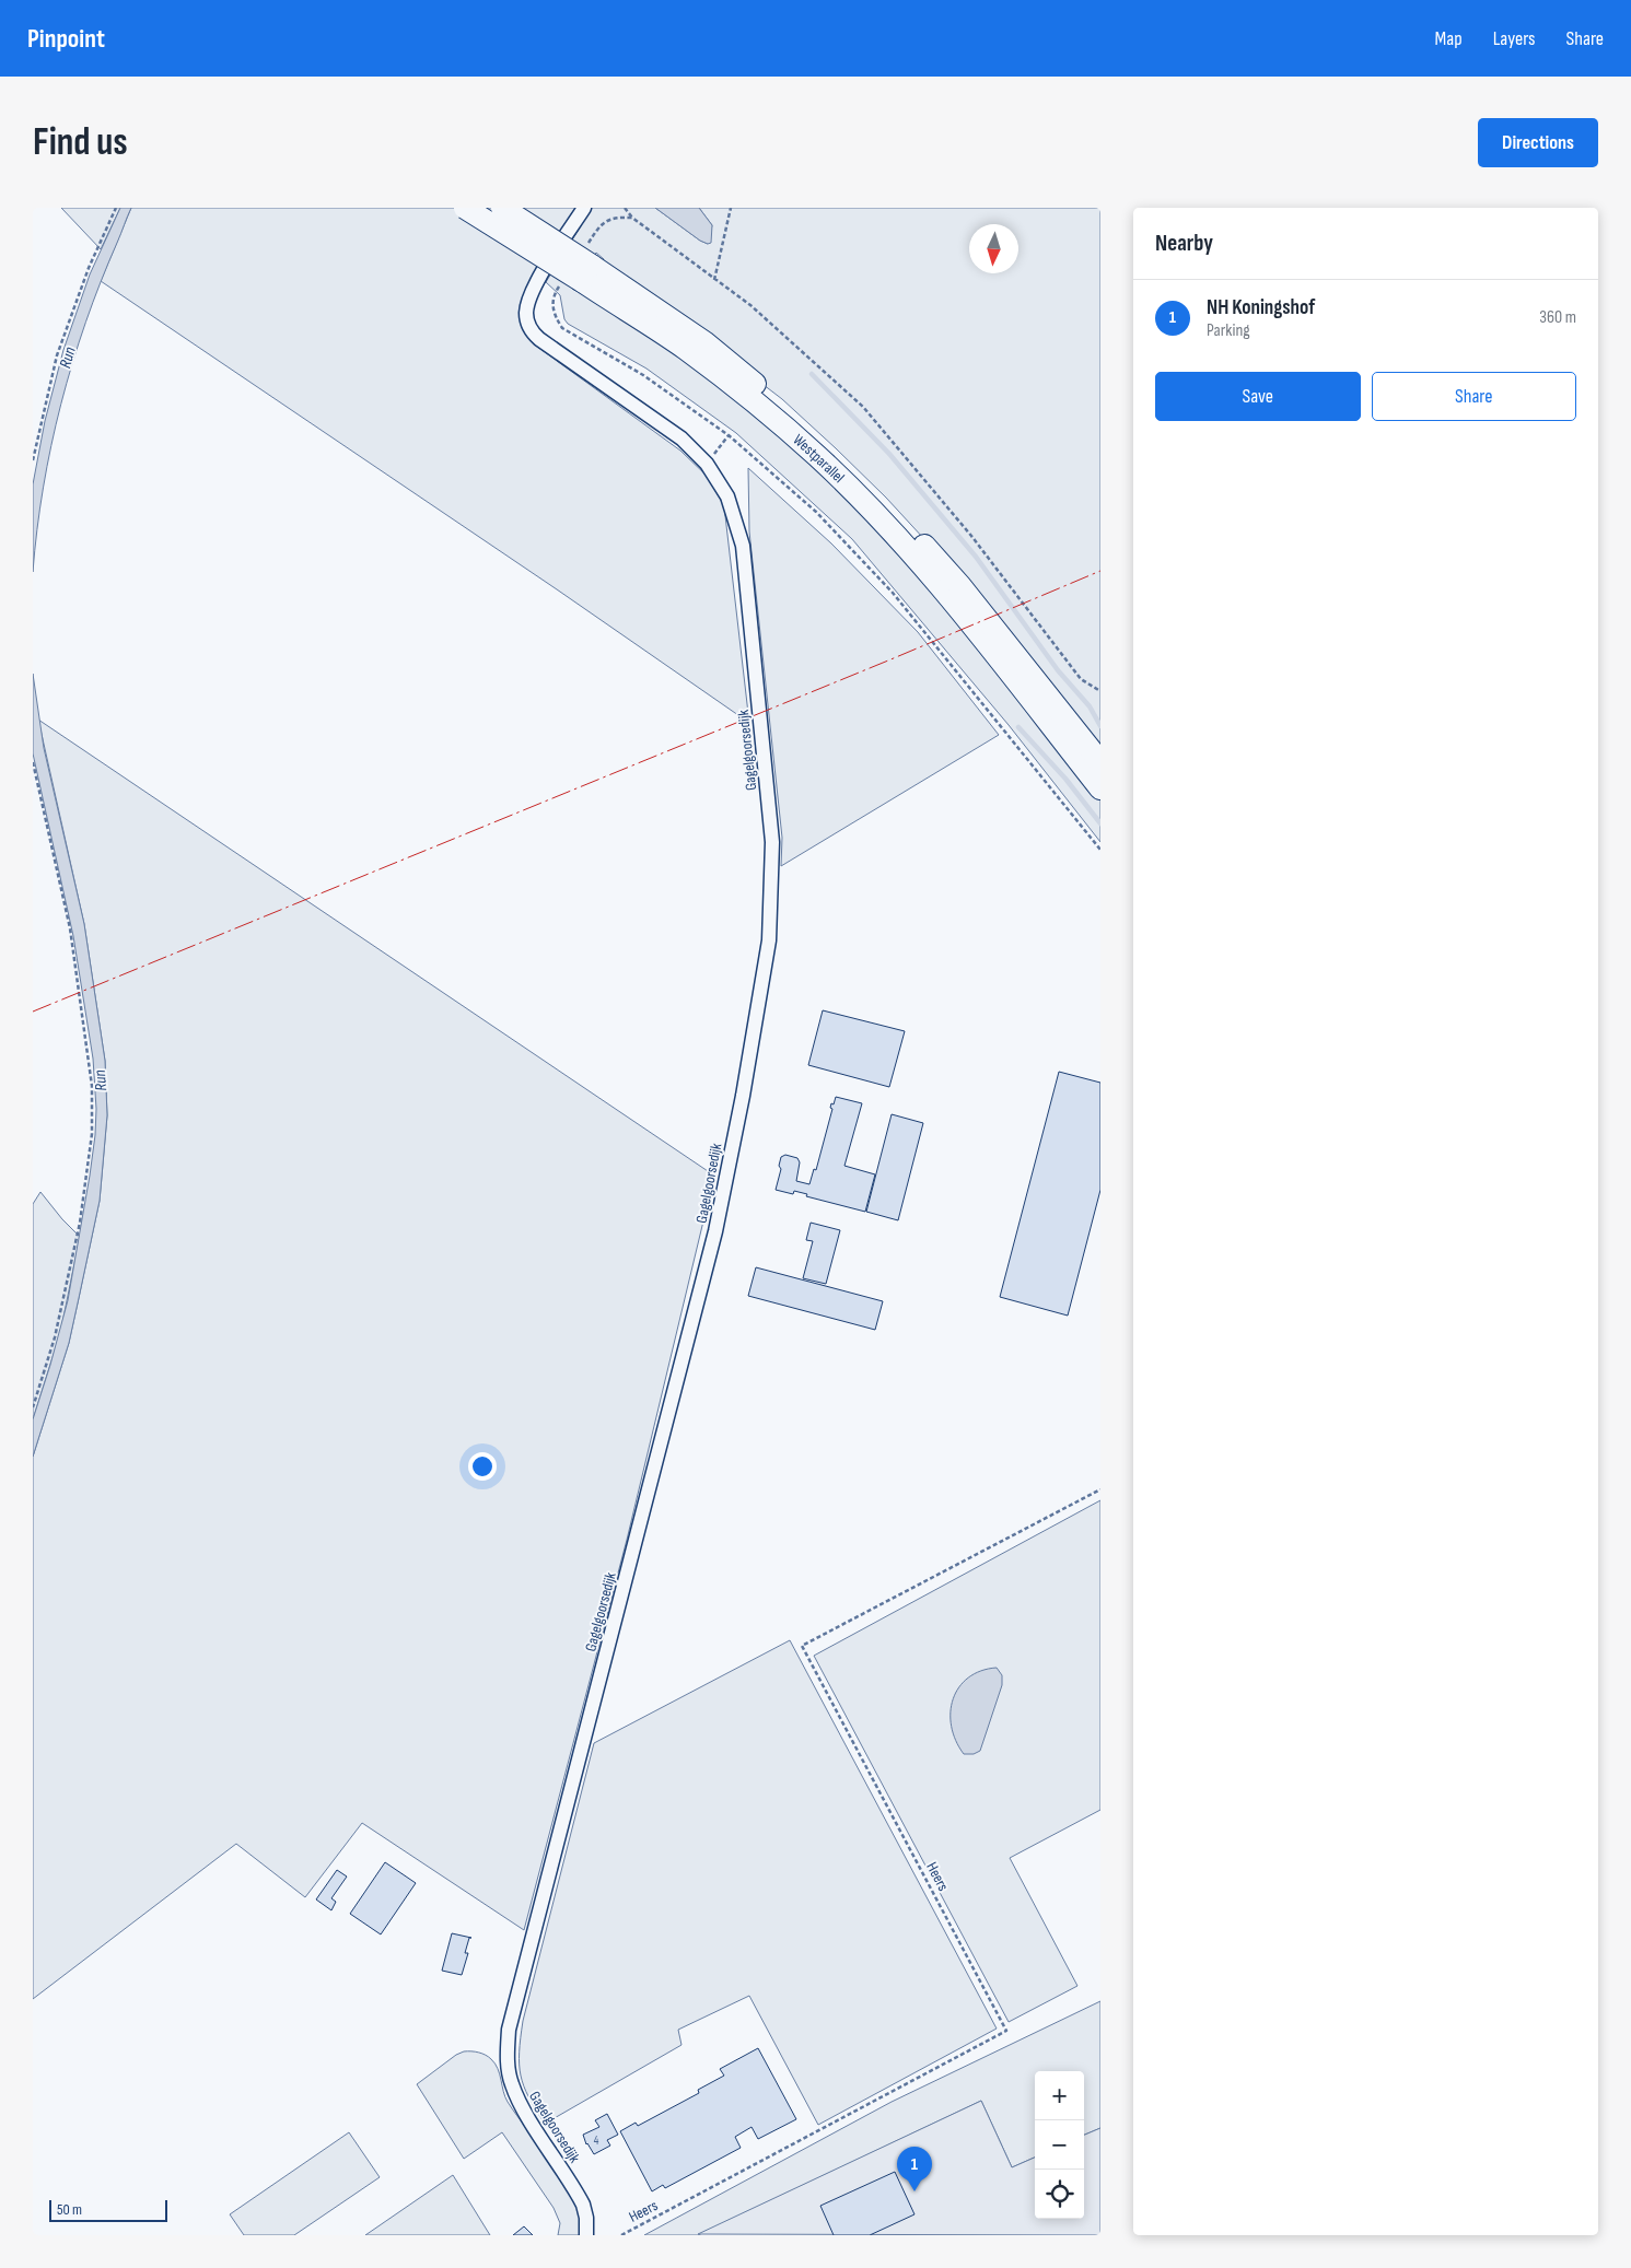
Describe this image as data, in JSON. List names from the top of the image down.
{
  "streets": {
    "main road": ["Westparallel"],
    "street": ["Gagelgoorsedijk"],
    "path": ["Heers"]
  },
  "water": ["Run"],
  "house_numbers": ["4"],
  "scale_bar": "50 m",
  "north": "bottom",
  "page": {
    "header": "Pinpoint",
    "nav": ["Map", "Layers", "Share"],
    "buttons": [
      "Directions",
      ["Save", "Share"]
    ],
    "title": "Find us",
    "heading": "Nearby",
    "list": [
      {
        "mark": "1",
        "name": "NH Koningshof",
        "note": "Parking",
        "value": "360 m"
      }
    ],
    "map_buttons": ["+", "−"],
    "pins": "1",
    "scale": "50 m"
  }
}
